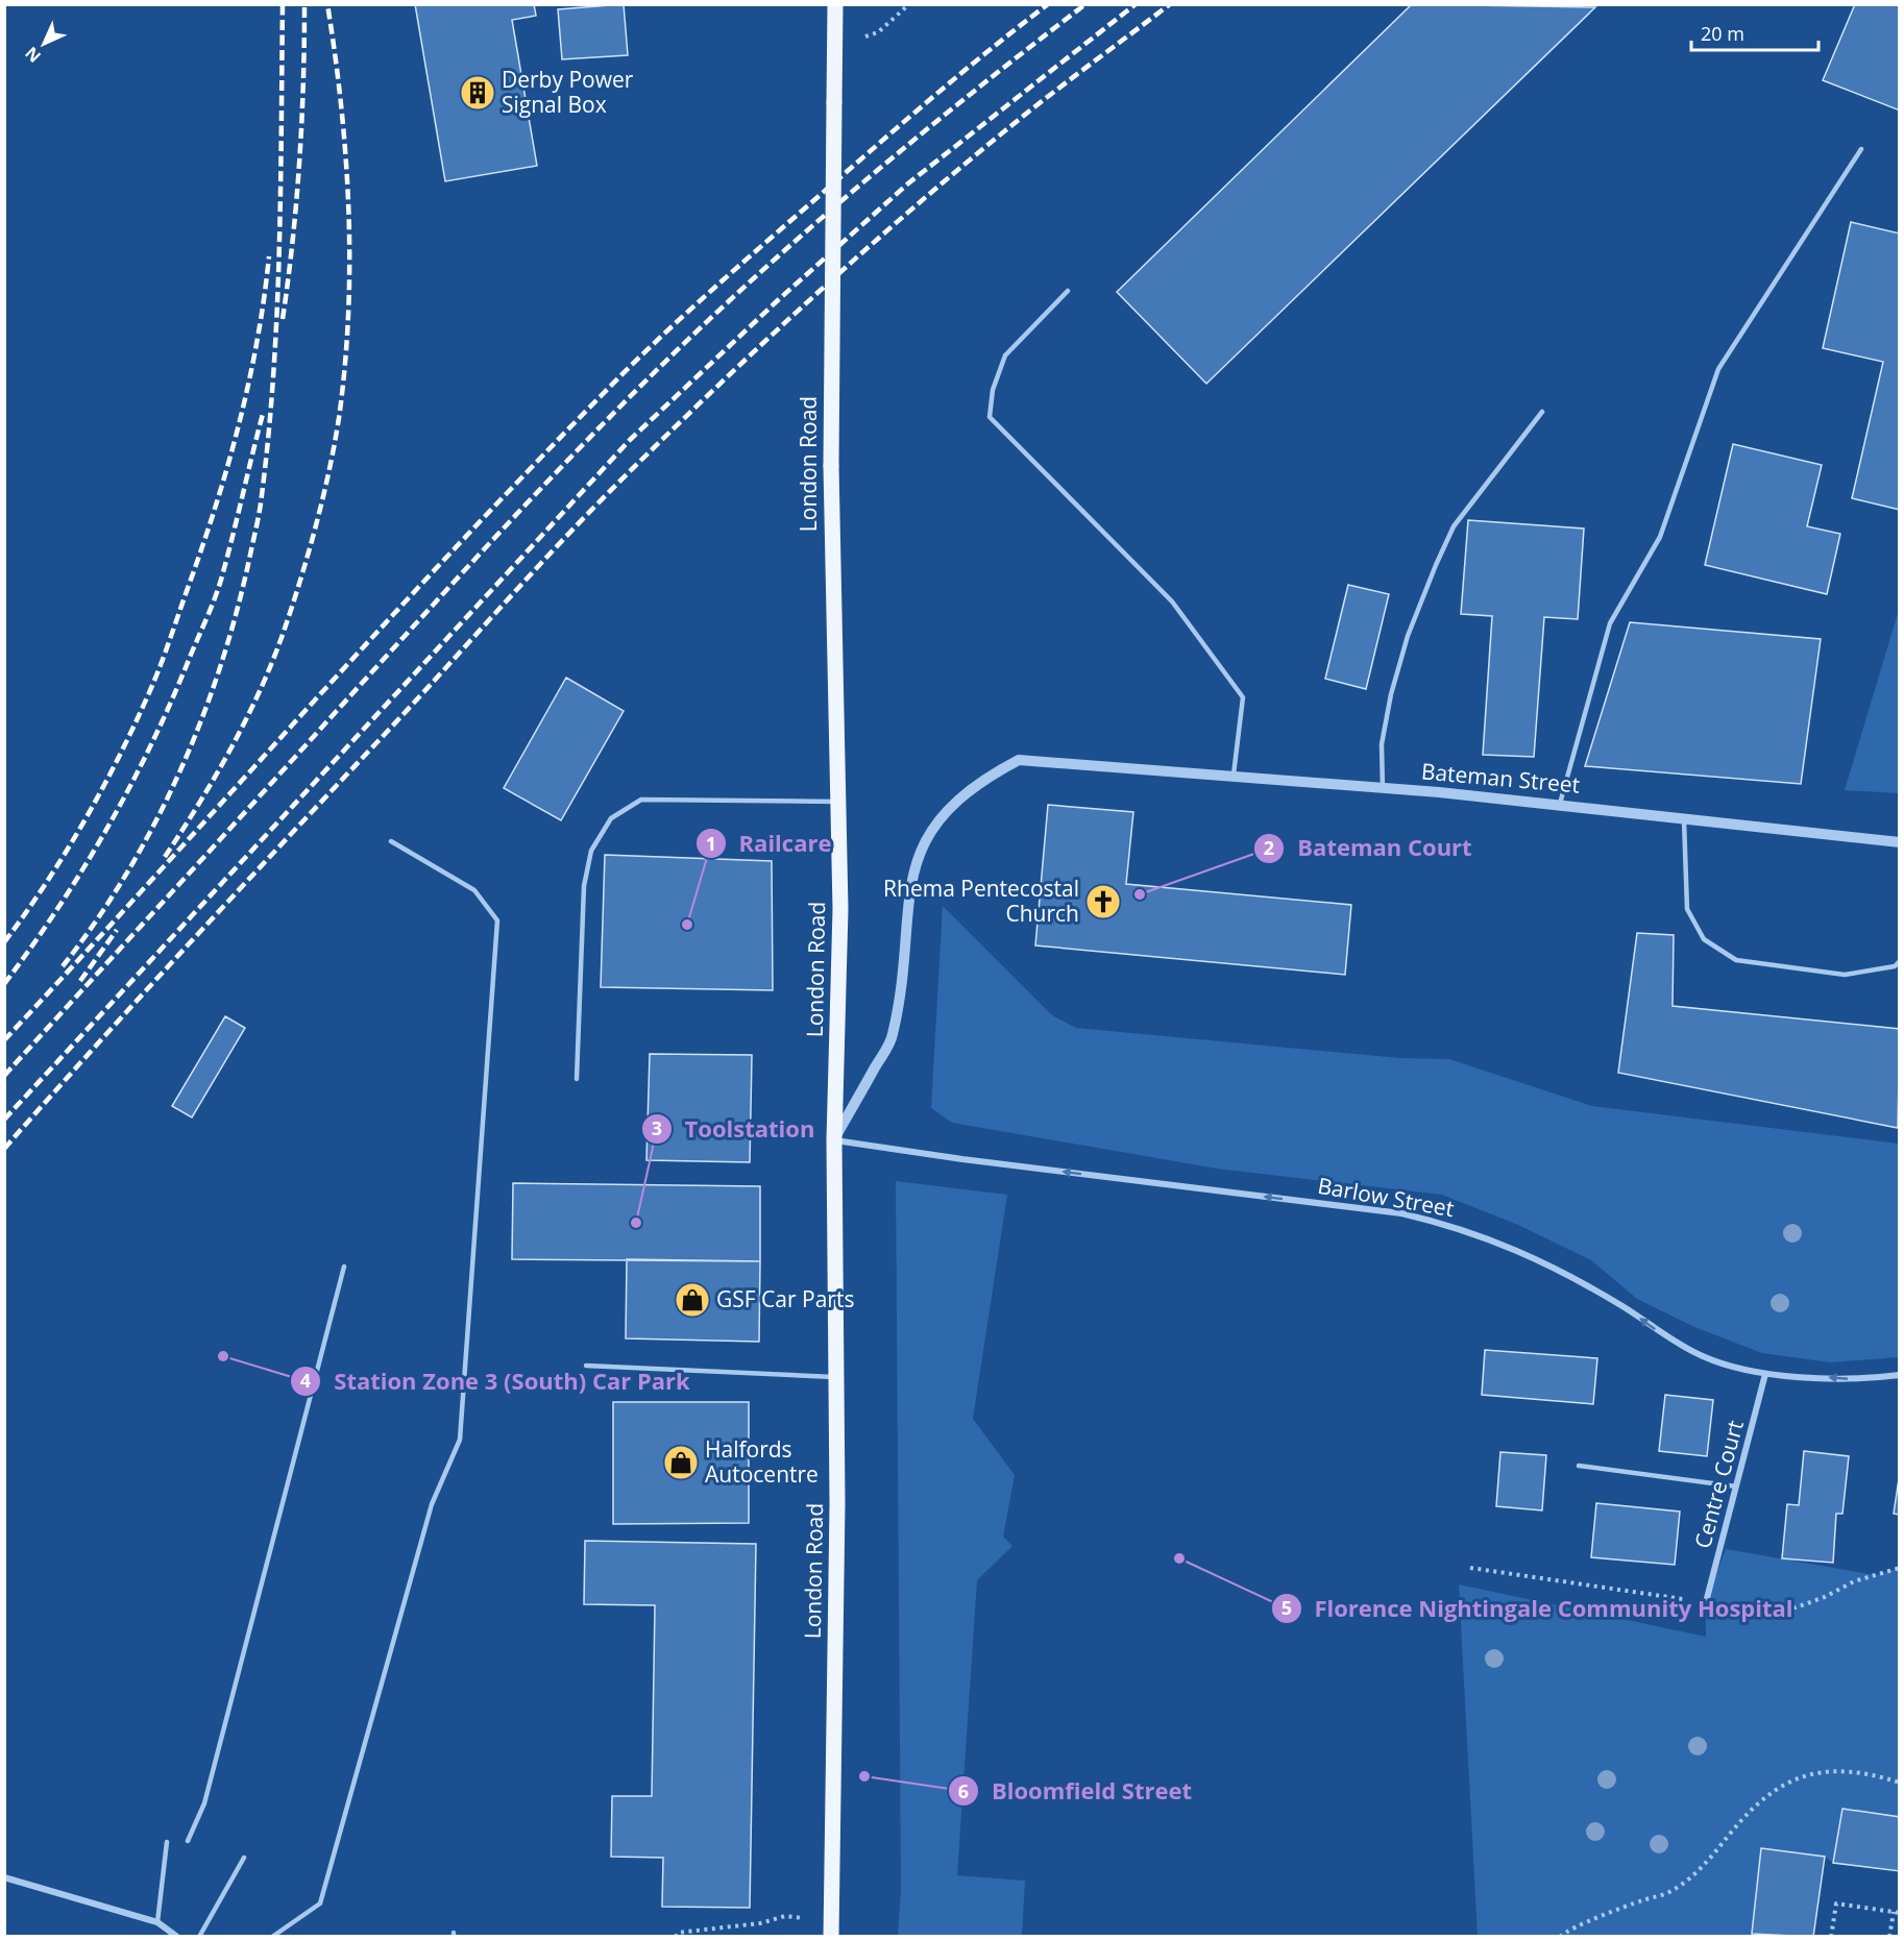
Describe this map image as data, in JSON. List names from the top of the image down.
{
  "streets": {
    "main road": ["London Road"],
    "street": ["Bateman Street", "Barlow Street", "Centre Court"]
  },
  "crossings": [
    ["London Road", "Bateman Street"],
    ["London Road", "Barlow Street"],
    ["Bateman Street", "Barlow Street"],
    ["Barlow Street", "Centre Court"]
  ],
  "one_way": ["Barlow Street"],
  "places": {
    "building": ["Derby Power Signal Box"],
    "other": [
      "Bateman Court",
      "Railcare",
      "Toolstation",
      "Station Zone 3 (South) Car Park",
      "Florence Nightingale Community Hospital",
      "Bloomfield Street"
    ],
    "church": ["Rhema Pentecostal Church"],
    "shop": ["GSF Car Parts", "Halfords Autocentre"]
  },
  "scale_bar": "20 m",
  "north": "bottom left"
}
